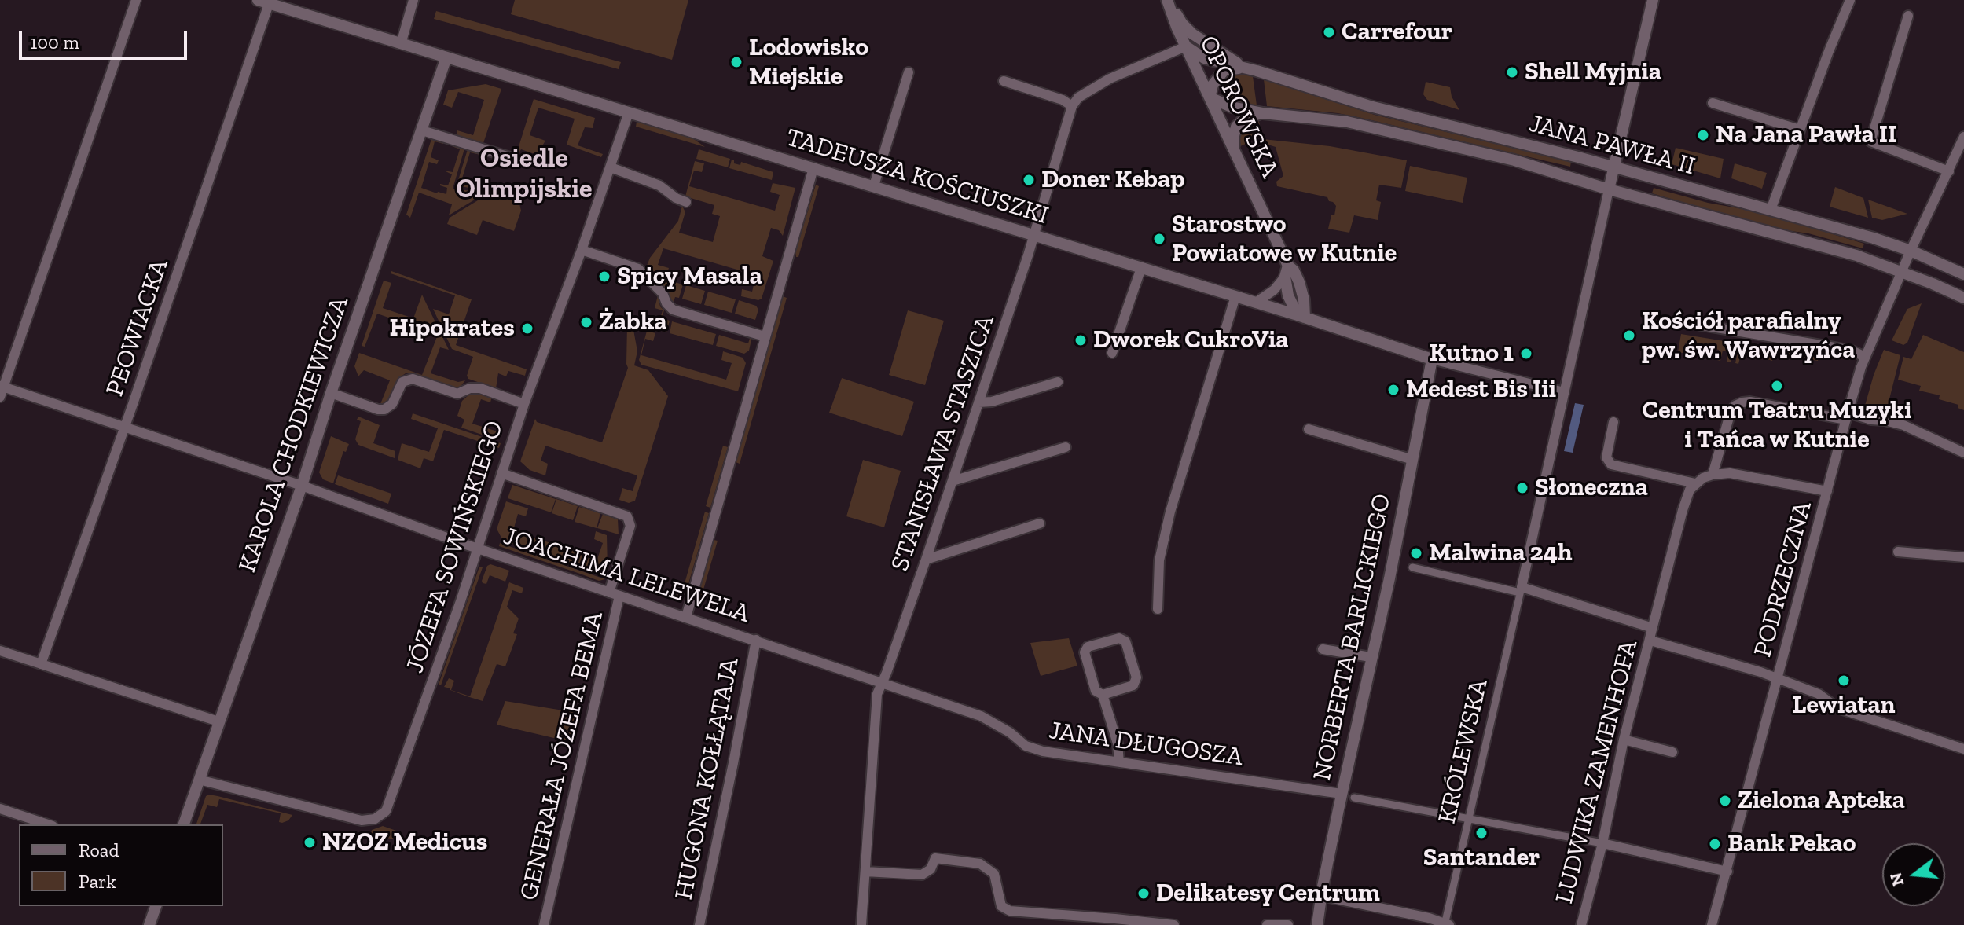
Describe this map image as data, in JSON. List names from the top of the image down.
{
  "streets": {
    "street": [
      "OPOROWSKA",
      "JANA PAWŁA II",
      "TADEUSZA KOŚCIUSZKI",
      "PEOWIACKA",
      "KAROLA CHODKIEWICZA",
      "STANISŁAWA STASZICA",
      "JÓZEFA SOWIŃSKIEGO",
      "JOACHIMA LELEWELA",
      "PODRZECZNA",
      "NORBERTA BARLICKIEGO",
      "JANA DŁUGOSZA",
      "KRÓLEWSKA",
      "GENERAŁA JÓZEFA BEMA",
      "LUDWIKA ZAMENHOFA",
      "HUGONA KOŁŁĄTAJA"
    ]
  },
  "crossings": [
    ["OPOROWSKA", "JANA PAWŁA II"],
    ["OPOROWSKA", "TADEUSZA KOŚCIUSZKI"],
    ["JANA PAWŁA II", "PODRZECZNA"],
    ["TADEUSZA KOŚCIUSZKI", "PEOWIACKA"],
    ["TADEUSZA KOŚCIUSZKI", "KAROLA CHODKIEWICZA"],
    ["TADEUSZA KOŚCIUSZKI", "STANISŁAWA STASZICA"],
    ["TADEUSZA KOŚCIUSZKI", "JÓZEFA SOWIŃSKIEGO"],
    ["TADEUSZA KOŚCIUSZKI", "NORBERTA BARLICKIEGO"],
    ["PEOWIACKA", "JOACHIMA LELEWELA"],
    ["KAROLA CHODKIEWICZA", "JÓZEFA SOWIŃSKIEGO"],
    ["KAROLA CHODKIEWICZA", "JOACHIMA LELEWELA"],
    ["STANISŁAWA STASZICA", "JOACHIMA LELEWELA"],
    ["STANISŁAWA STASZICA", "JANA DŁUGOSZA"],
    ["JÓZEFA SOWIŃSKIEGO", "JOACHIMA LELEWELA"],
    ["JOACHIMA LELEWELA", "JANA DŁUGOSZA"],
    ["JOACHIMA LELEWELA", "GENERAŁA JÓZEFA BEMA"],
    ["JOACHIMA LELEWELA", "HUGONA KOŁŁĄTAJA"],
    ["NORBERTA BARLICKIEGO", "JANA DŁUGOSZA"]
  ],
  "districts": ["Osiedle Olimpijskie"],
  "places": [
    "Carrefour",
    "Lodowisko Miejskie",
    "Shell Myjnia",
    "Na Jana Pawła II",
    "Doner Kebap",
    "Starostwo Powiatowe w Kutnie",
    "Spicy Masala",
    "Żabka",
    "Hipokrates",
    "Kościół parafialny pw. św. Wawrzyńca",
    "Dworek CukroVia",
    "Kutno 1",
    "Centrum Teatru Muzyki i Tańca w Kutnie",
    "Medest Bis Iii",
    "Słoneczna",
    "Malwina 24h",
    "Lewiatan",
    "Zielona Apteka",
    "Santander",
    "NZOZ Medicus",
    "Bank Pekao",
    "Delikatesy Centrum"
  ],
  "legend": ["Road", "Park"],
  "scale_bar": "100 m",
  "north": "left"
}
